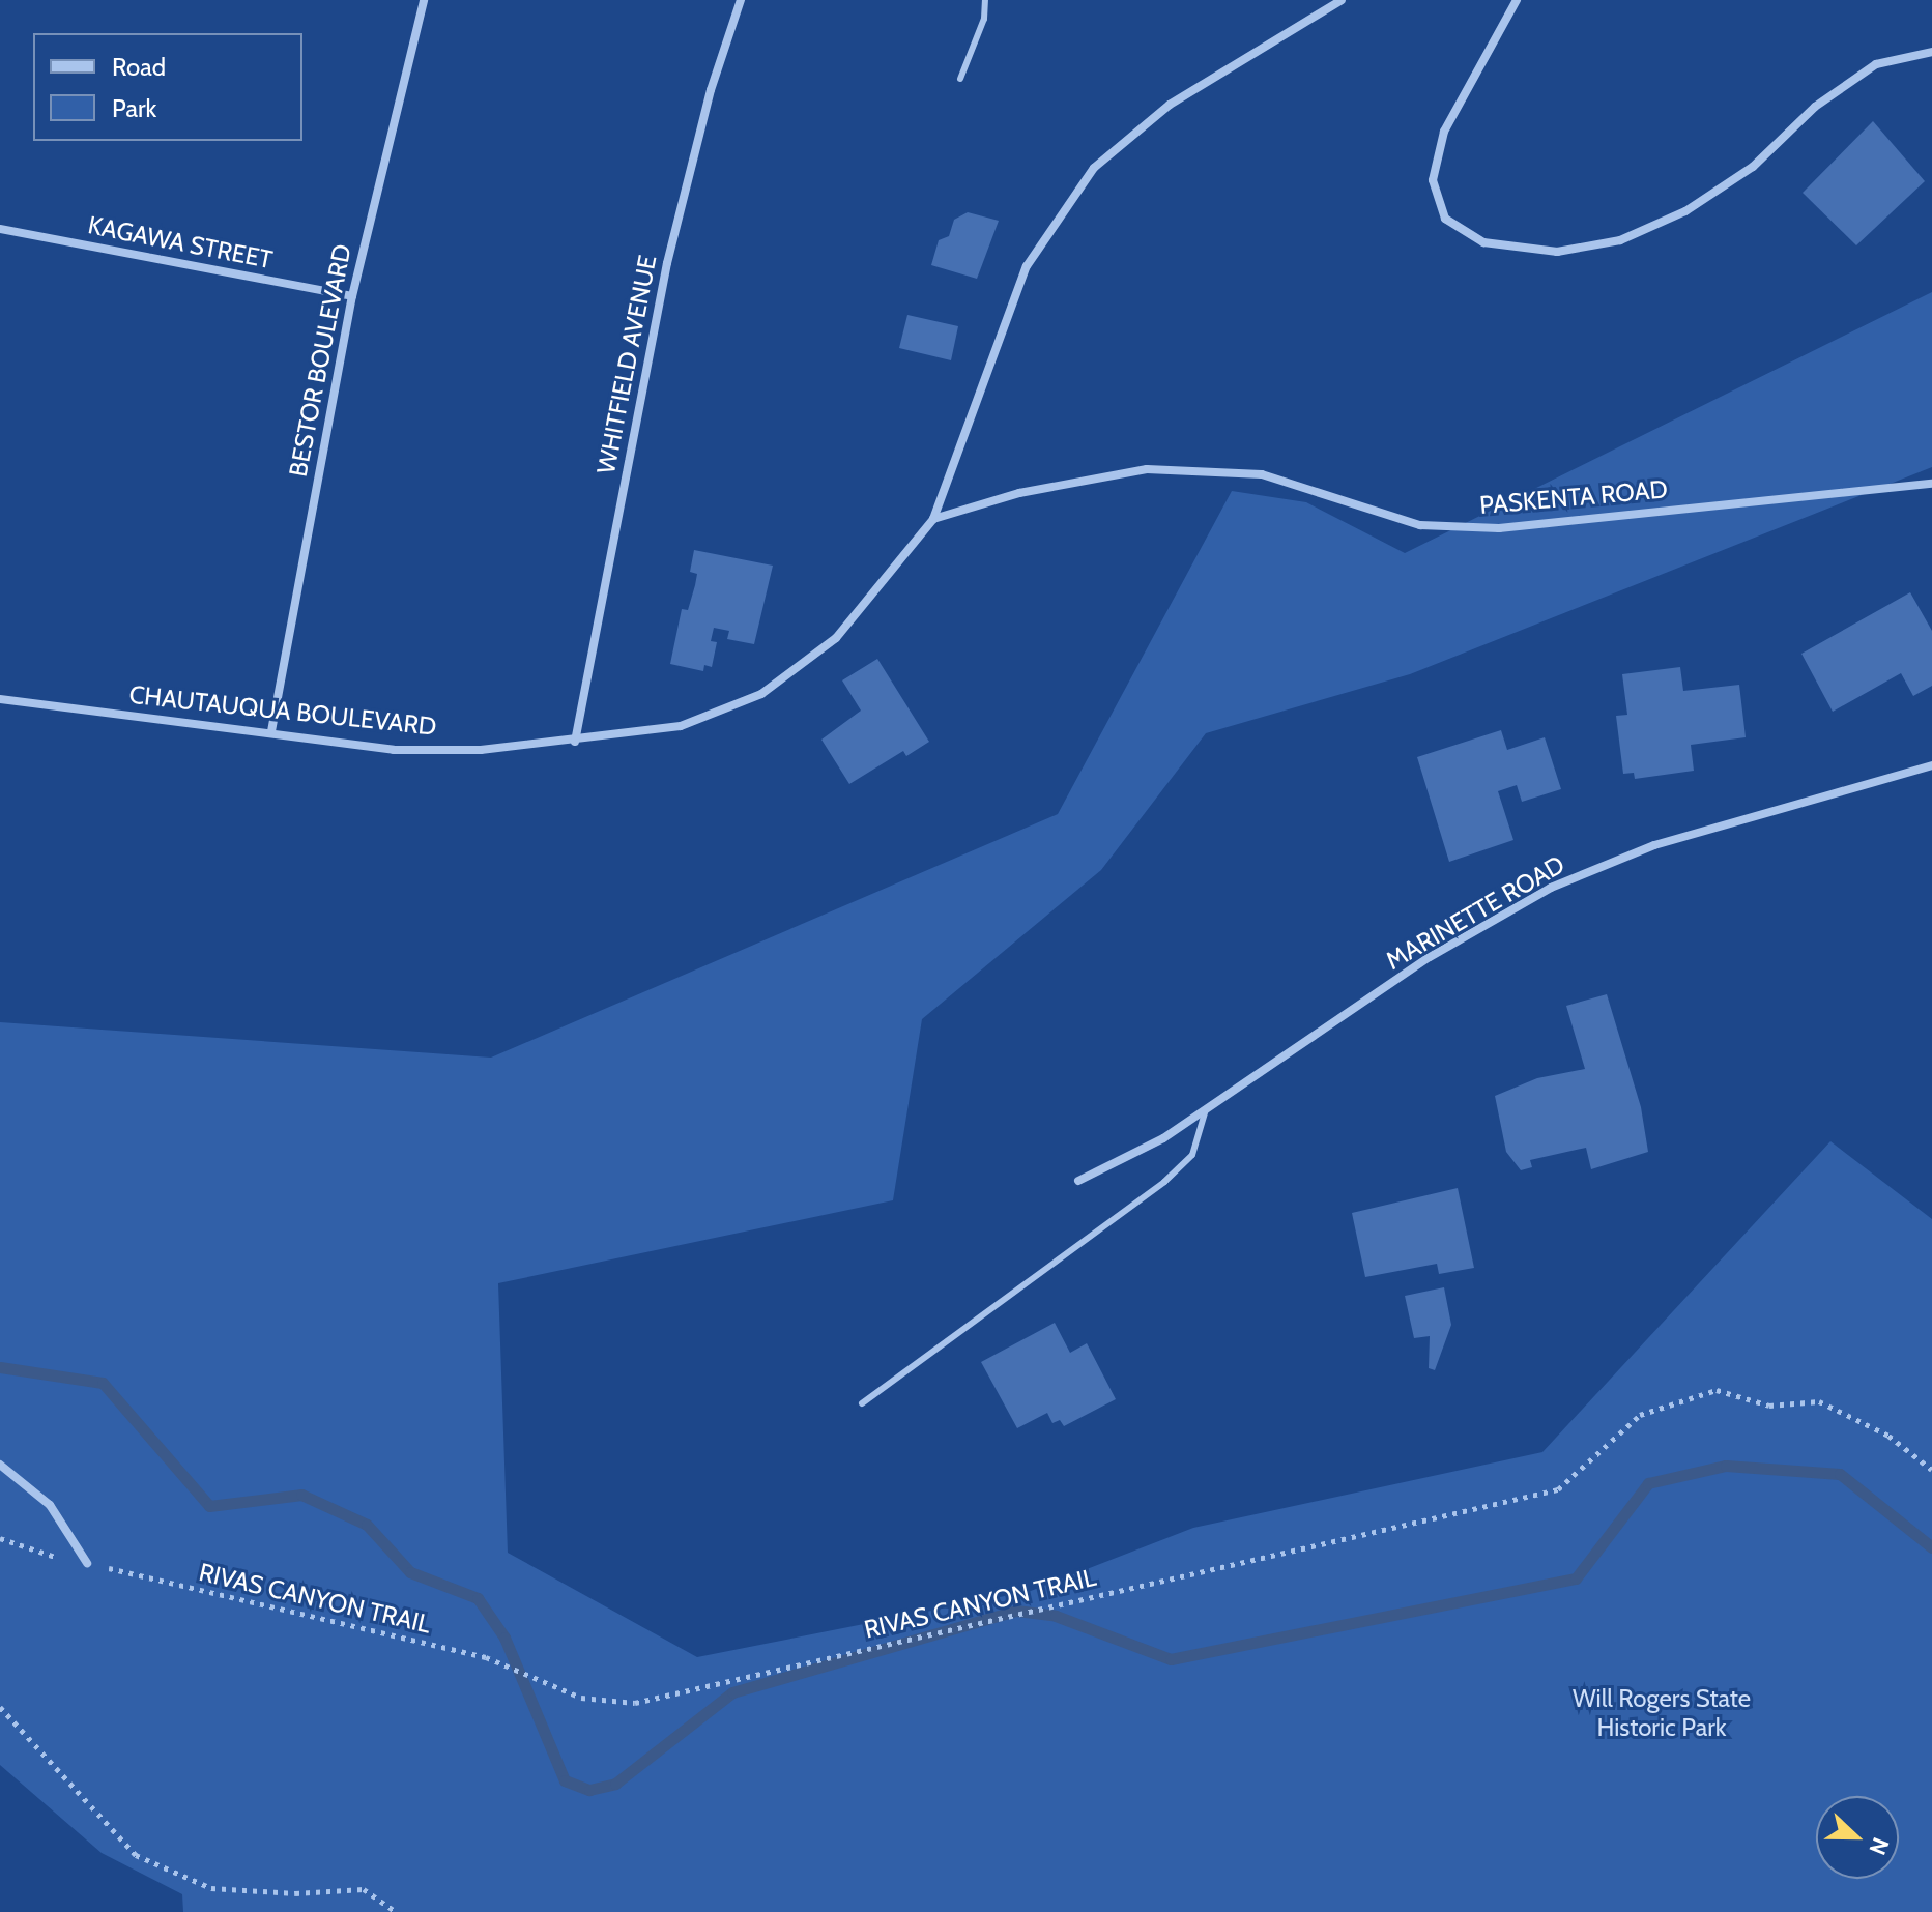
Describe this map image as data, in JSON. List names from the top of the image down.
{
  "streets": {
    "street": [
      "KAGAWA STREET",
      "BESTOR BOULEVARD",
      "WHITFIELD AVENUE",
      "PASKENTA ROAD",
      "CHAUTAUQUA BOULEVARD",
      "MARINETTE ROAD"
    ],
    "path": ["RIVAS CANYON TRAIL"]
  },
  "crossings": [
    ["KAGAWA STREET", "BESTOR BOULEVARD"],
    ["BESTOR BOULEVARD", "CHAUTAUQUA BOULEVARD"],
    ["WHITFIELD AVENUE", "CHAUTAUQUA BOULEVARD"],
    ["PASKENTA ROAD", "CHAUTAUQUA BOULEVARD"]
  ],
  "parks": ["Will Rogers State Historic Park"],
  "legend": ["Road", "Park"],
  "north": "right"
}
